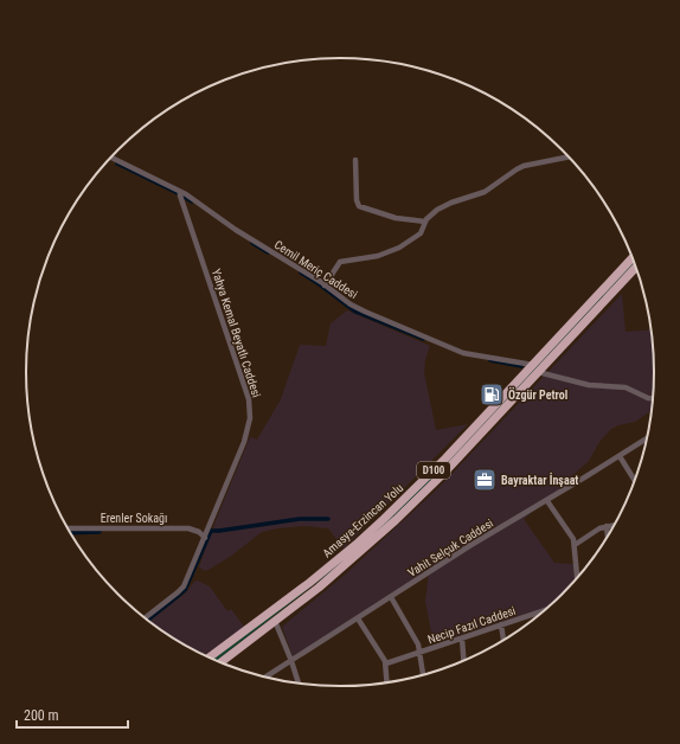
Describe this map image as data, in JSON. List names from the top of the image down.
{
  "streets": {
    "highway": ["D100", "Amasya-Erzincan Yolu"],
    "street": [
      "Cemil Meriç Caddesi",
      "Yahya Kemal Beyatlı Caddesi",
      "Erenler Sokağı",
      "Vahit Selçuk Caddesi",
      "Necip Fazıl Caddesi"
    ]
  },
  "crossings": [
    ["Cemil Meriç Caddesi", "Yahya Kemal Beyatlı Caddesi"],
    ["Cemil Meriç Caddesi", "Amasya-Erzincan Yolu"],
    ["Yahya Kemal Beyatlı Caddesi", "Erenler Sokağı"]
  ],
  "places": {
    "fuel station": ["Özgür Petrol"],
    "office": ["Bayraktar İnşaat"]
  },
  "scale_bar": "200 m"
}
